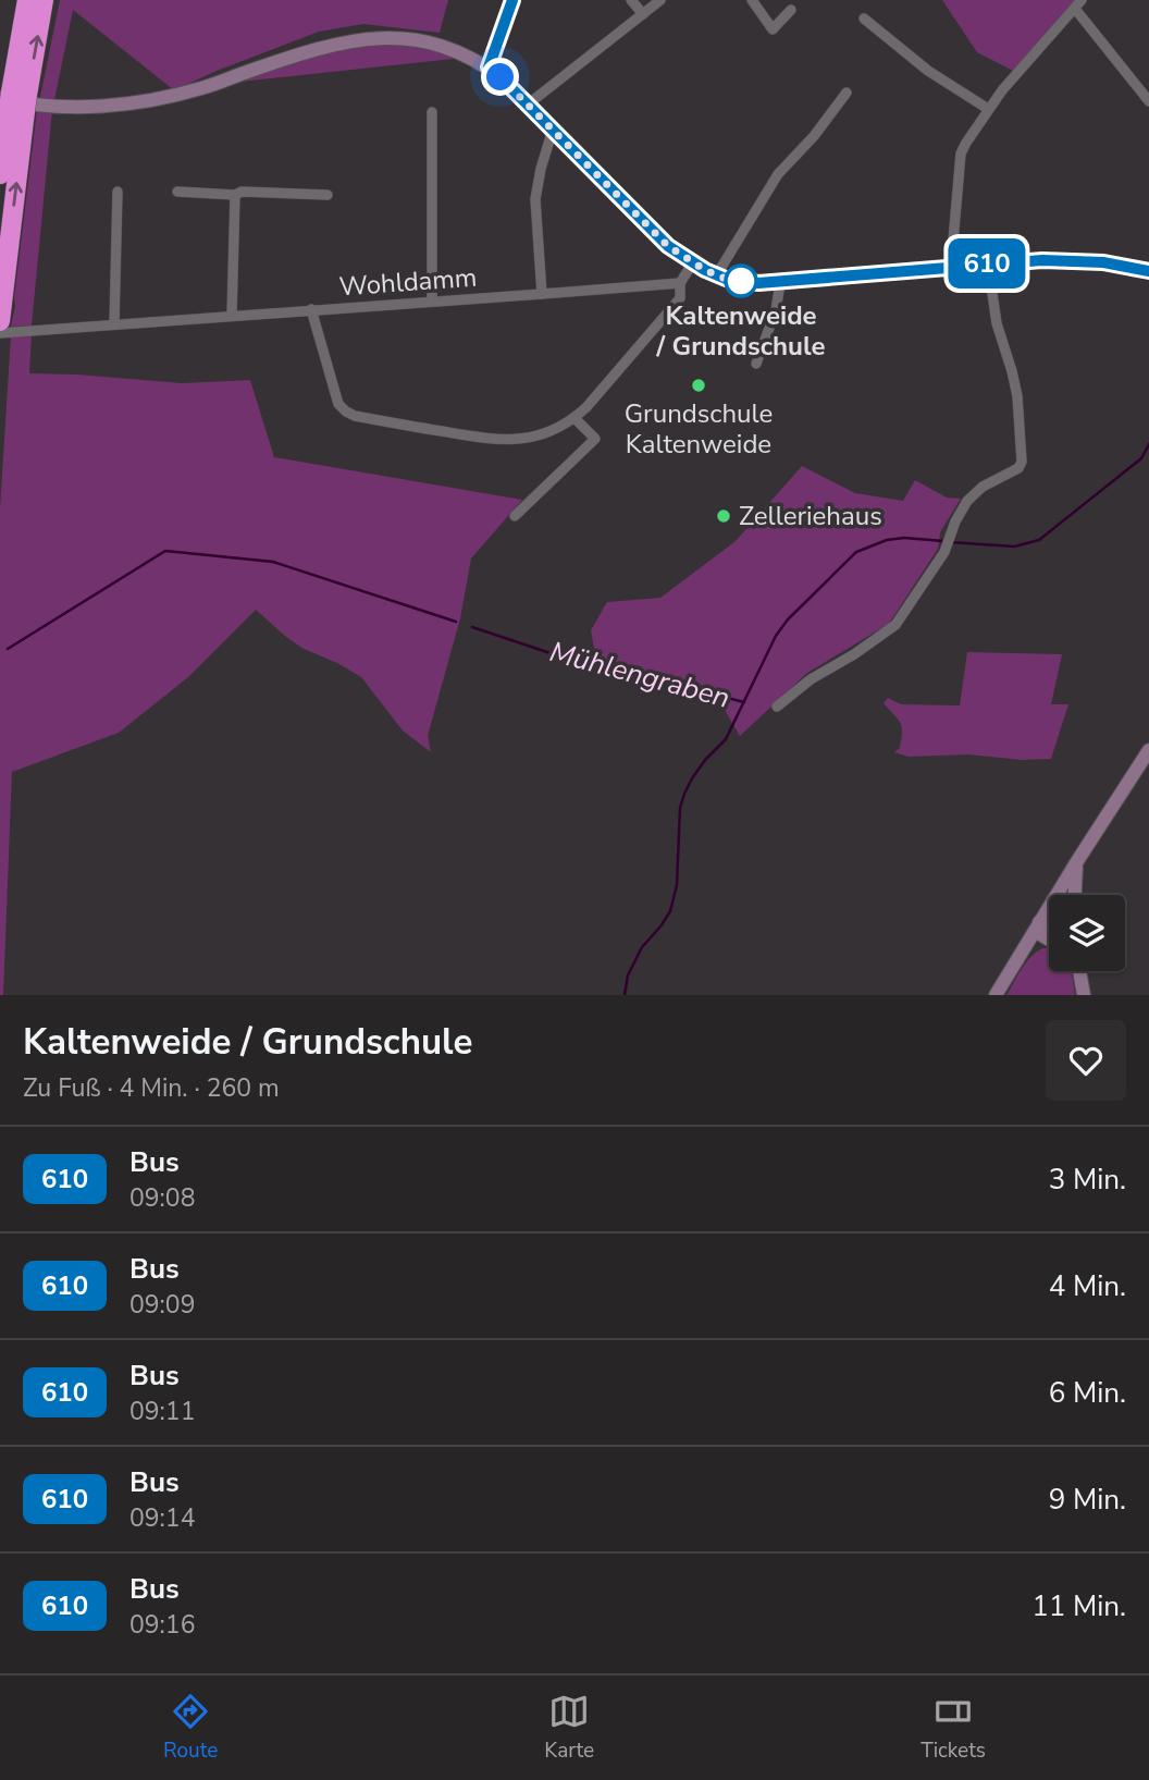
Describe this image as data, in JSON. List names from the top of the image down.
{
  "streets": {
    "street": ["Wohldamm"]
  },
  "water": ["Mühlengraben"],
  "places": ["Kaltenweide / Grundschule", "Grundschule Kaltenweide", "Zelleriehaus"],
  "lines": ["bus line 610"],
  "page": {
    "on_map": "610",
    "heading": ["Kaltenweide / Grundschule", "Zu Fuß · 4 Min. · 260 m"],
    "list": [
      {
        "mark": "610",
        "name": "Bus",
        "note": "09:08",
        "value": "3 Min."
      },
      {
        "mark": "610",
        "name": "Bus",
        "note": "09:09",
        "value": "4 Min."
      },
      {
        "mark": "610",
        "name": "Bus",
        "note": "09:11",
        "value": "6 Min."
      },
      {
        "mark": "610",
        "name": "Bus",
        "note": "09:14",
        "value": "9 Min."
      },
      {
        "mark": "610",
        "name": "Bus",
        "note": "09:16",
        "value": "11 Min."
      }
    ],
    "tabs": ["Route", "Karte", "Tickets"]
  }
}
